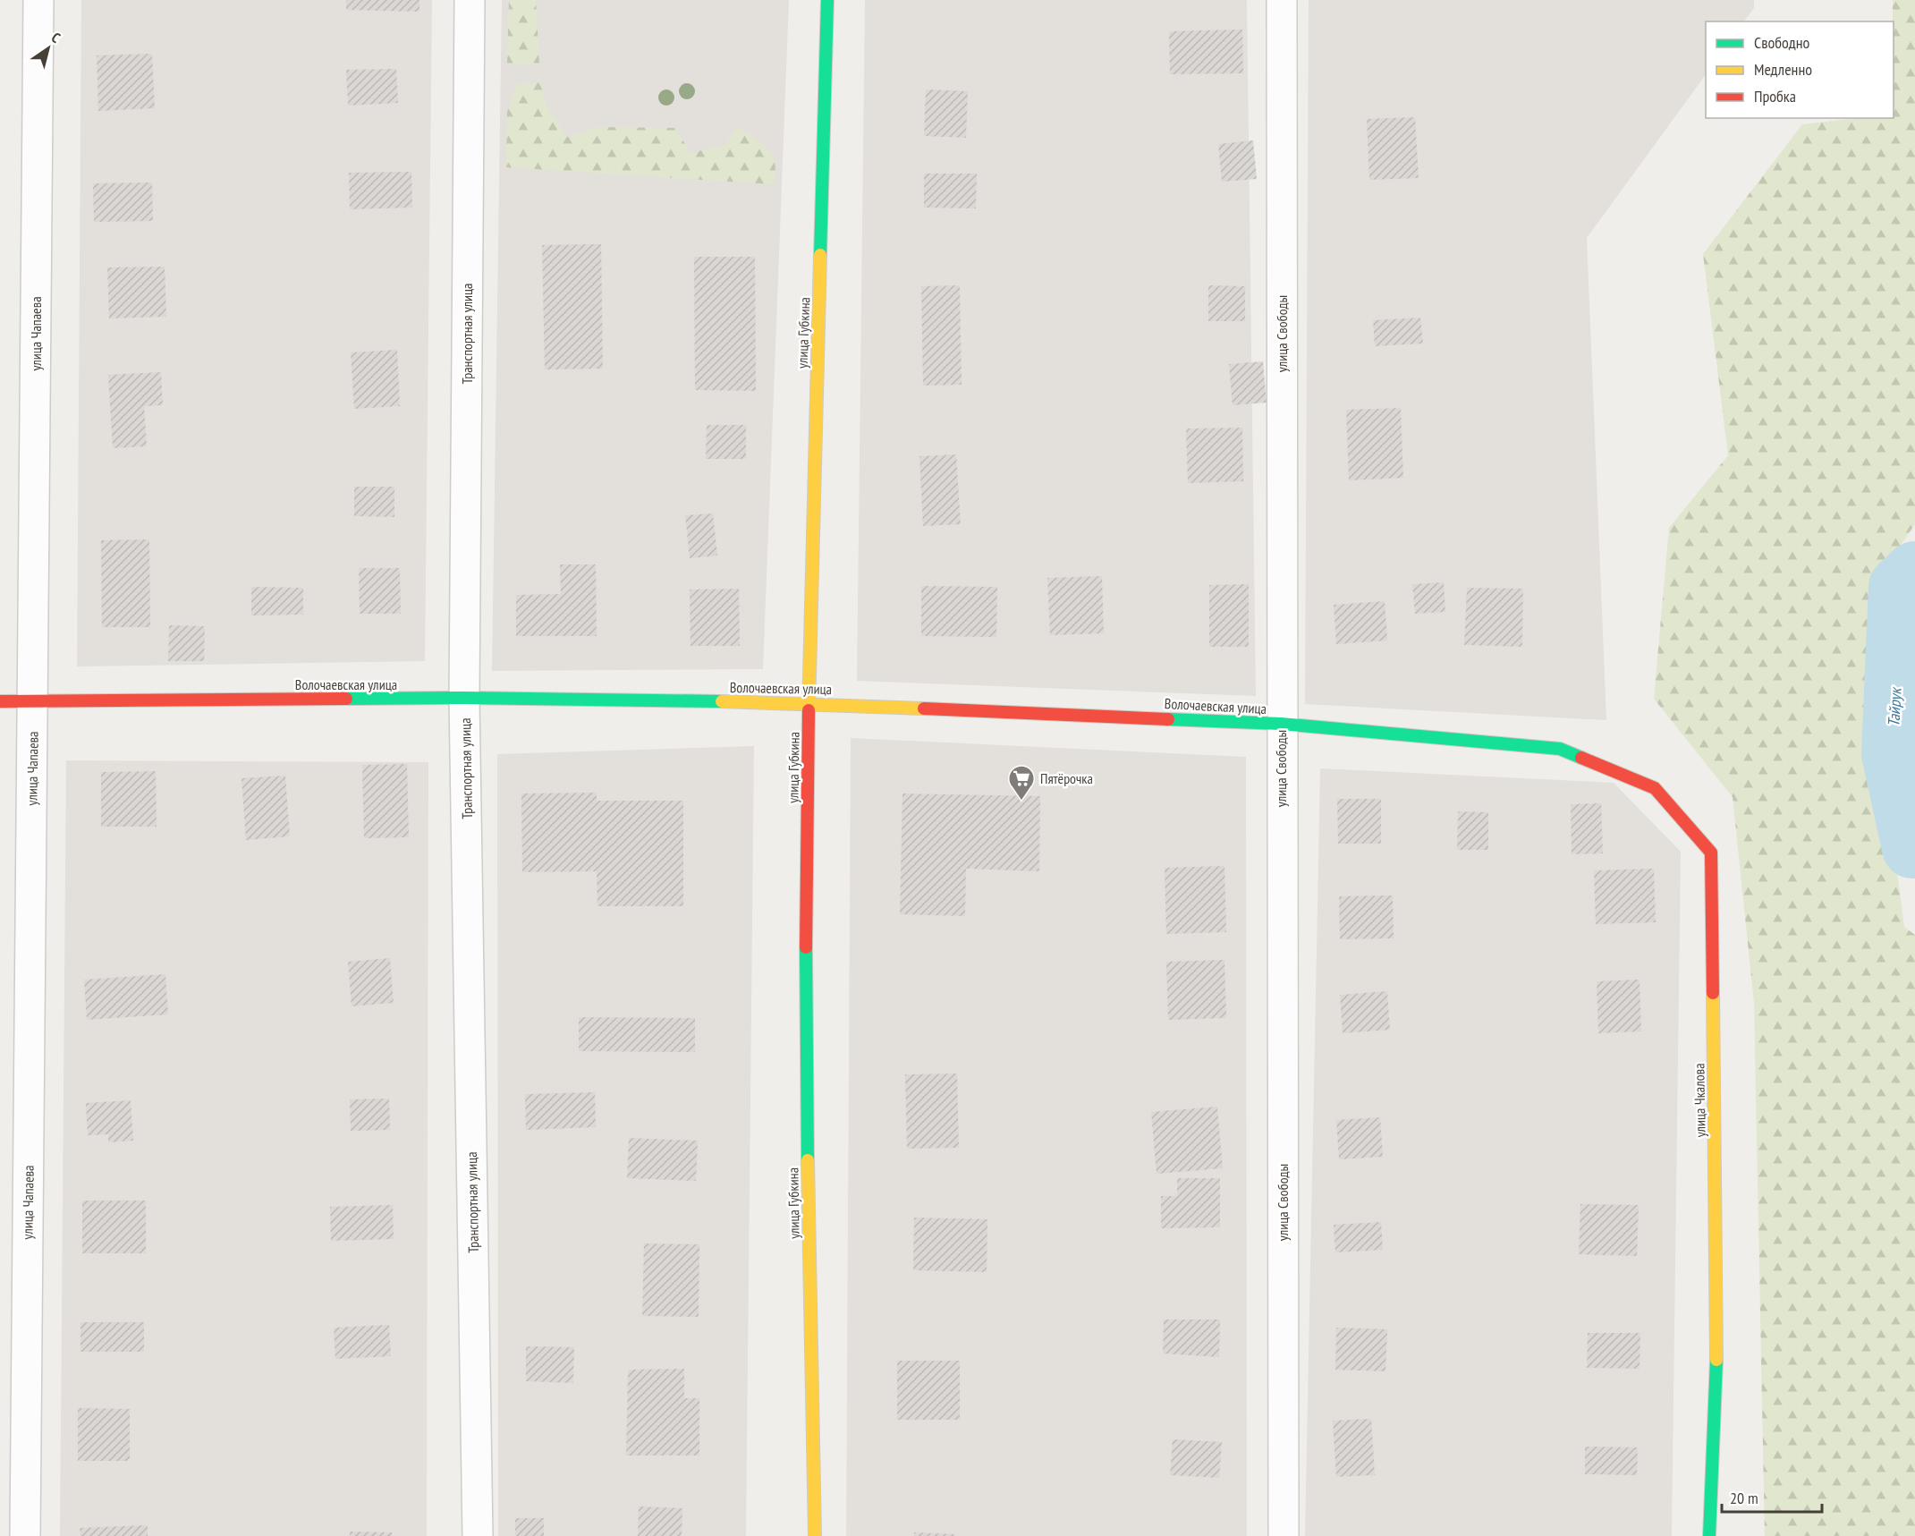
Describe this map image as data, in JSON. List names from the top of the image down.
{
  "streets": {
    "street": [
      "улица Губкина",
      "улица Чапаева",
      "Транспортная улица",
      "улица Свободы",
      "Волочаевская улица",
      "улица Чкалова"
    ]
  },
  "crossings": [
    ["улица Губкина", "Волочаевская улица"],
    ["улица Чапаева", "Волочаевская улица"],
    ["Транспортная улица", "Волочаевская улица"],
    ["улица Свободы", "Волочаевская улица"],
    ["Волочаевская улица", "улица Чкалова"]
  ],
  "water": ["Тайрук"],
  "places": {
    "supermarket": ["Пятёрочка"]
  },
  "legend": ["Свободно", "Медленно", "Пробка"],
  "scale_bar": "20 m",
  "north": "top right"
}
